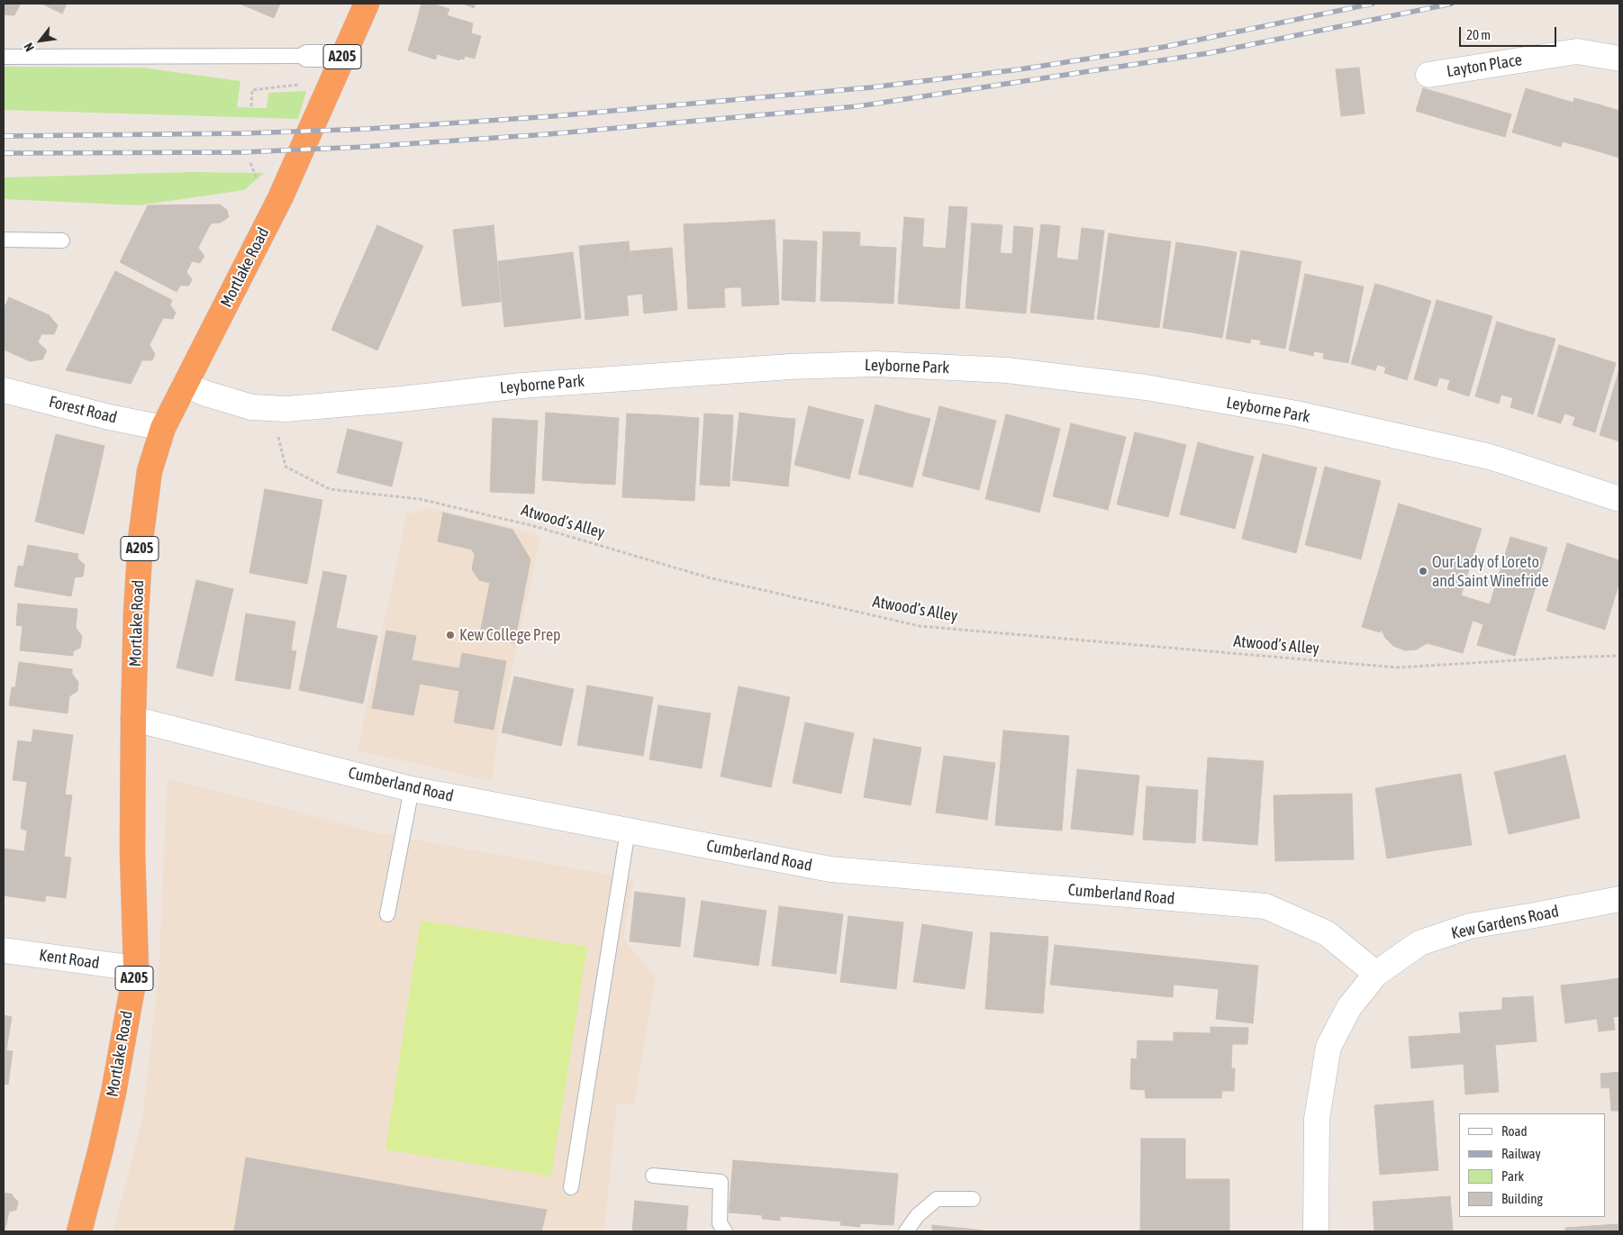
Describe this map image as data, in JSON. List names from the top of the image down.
{
  "streets": {
    "highway": ["A205", "Mortlake Road"],
    "street": [
      "Layton Place",
      "Leyborne Park",
      "Forest Road",
      "Cumberland Road",
      "Kew Gardens Road",
      "Kent Road"
    ],
    "path": ["Atwood’s Alley"]
  },
  "crossings": [
    ["Mortlake Road", "Leyborne Park"],
    ["Mortlake Road", "Forest Road"],
    ["Mortlake Road", "Cumberland Road"],
    ["Mortlake Road", "Kent Road"],
    ["Leyborne Park", "Atwood’s Alley"],
    ["Cumberland Road", "Kew Gardens Road"]
  ],
  "places": ["Our Lady of Loreto and Saint Winefride", "Kew College Prep"],
  "legend": [
    "Road",
    "Railway",
    "Park",
    "Building"
  ],
  "scale_bar": "20 m",
  "north": "bottom left"
}
